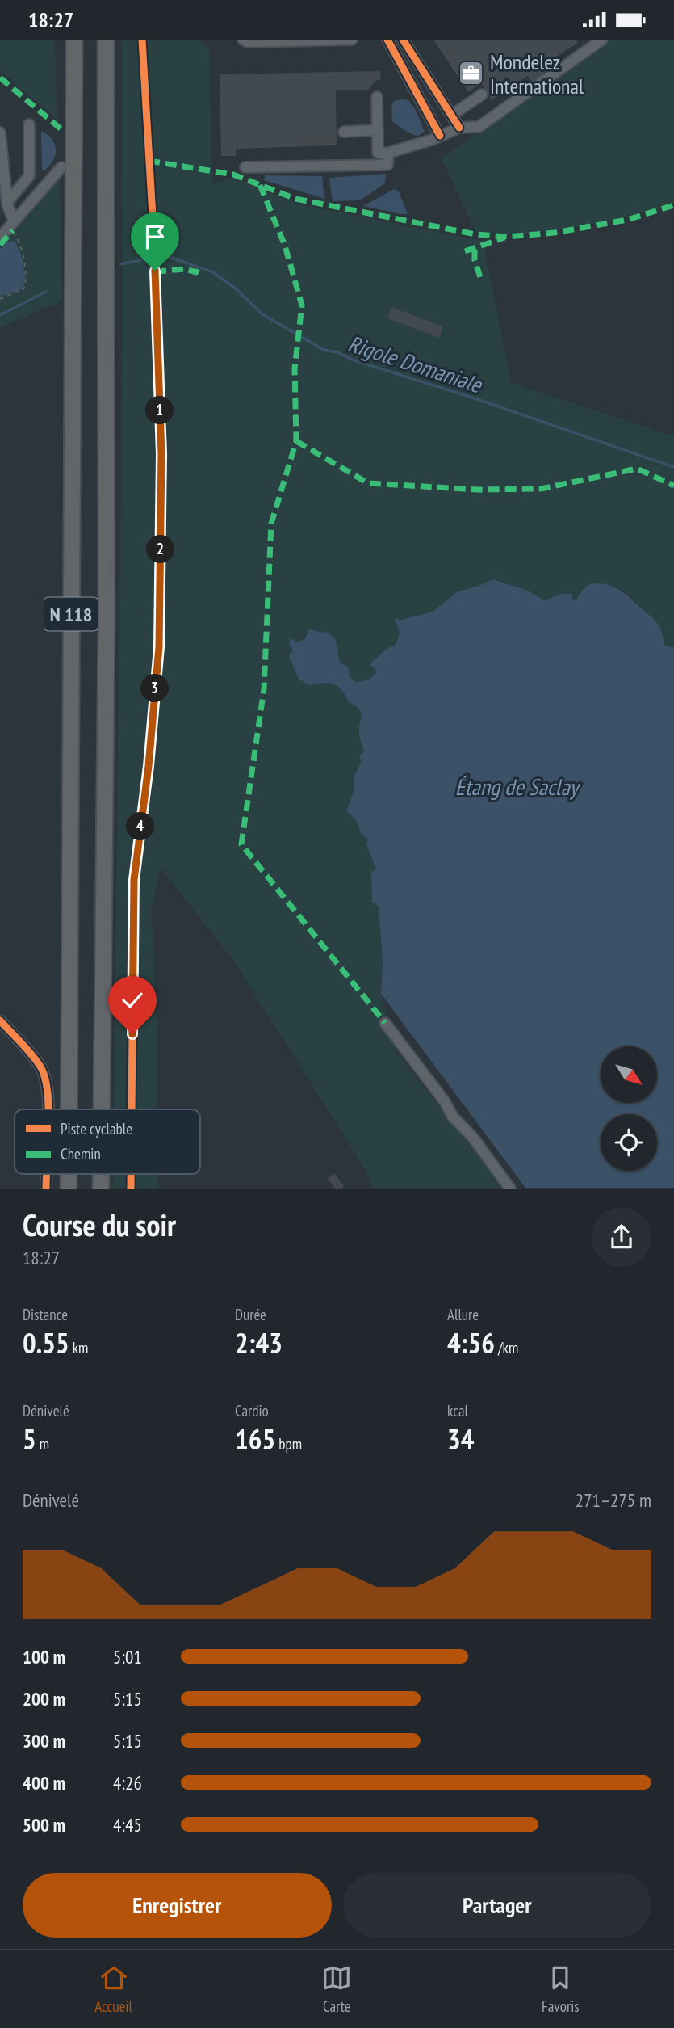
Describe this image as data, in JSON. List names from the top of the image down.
{
  "streets": {
    "highway": ["N 118"]
  },
  "water": ["Rigole Domaniale", "Étang de Saclay"],
  "places": {
    "office": ["Mondelez International"]
  },
  "legend": ["Piste cyclable", "Chemin"],
  "north": "bottom right",
  "page": {
    "status": "18:27",
    "pins": [
      "1",
      "2",
      "3",
      "4"
    ],
    "heading": ["Course du soir", "18:27"],
    "stats": [
      ["Distance", "0.55 km"],
      ["Durée", "2:43"],
      ["Allure", "4:56 /km"],
      ["Dénivelé", "5 m"],
      ["Cardio", "165 bpm"],
      ["kcal", "34"]
    ],
    "chart": ["Dénivelé", "271–275 m"],
    "list": [
      {
        "name": "100 m",
        "note": "5:01"
      },
      {
        "name": "200 m",
        "note": "5:15"
      },
      {
        "name": "300 m",
        "note": "5:15"
      },
      {
        "name": "400 m",
        "note": "4:26"
      },
      {
        "name": "500 m",
        "note": "4:45"
      }
    ],
    "buttons": ["Enregistrer", "Partager"],
    "tabs": ["Accueil", "Carte", "Favoris"]
  }
}
